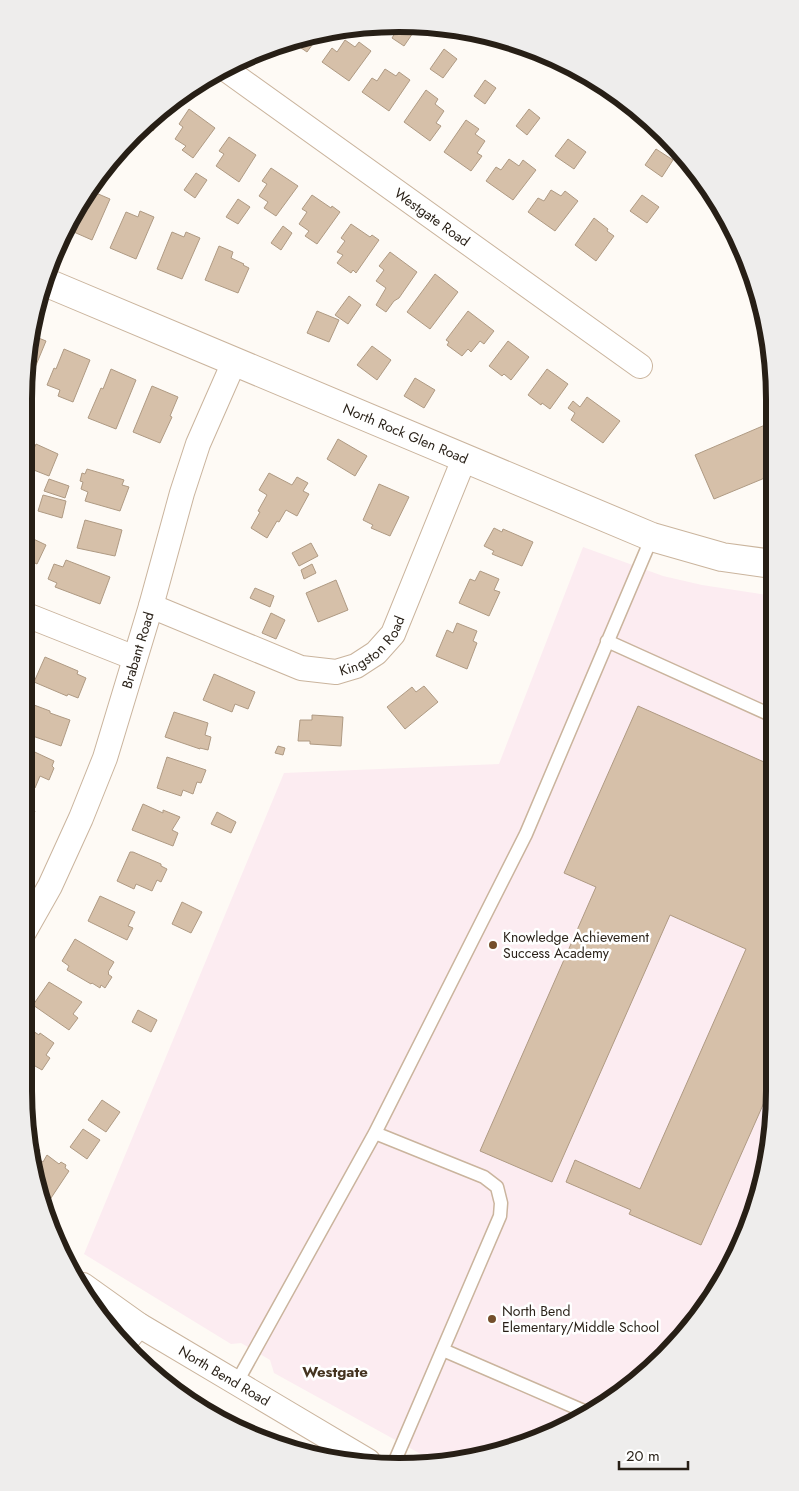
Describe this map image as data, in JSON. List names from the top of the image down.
{
  "streets": {
    "street": [
      "Westgate Road",
      "North Rock Glen Road",
      "Kingston Road",
      "Brabant Road",
      "North Bend Road"
    ]
  },
  "crossings": [
    ["North Rock Glen Road", "Kingston Road"],
    ["North Rock Glen Road", "Brabant Road"],
    ["Kingston Road", "Brabant Road"]
  ],
  "districts": ["Westgate"],
  "places": ["Knowledge Achievement Success Academy", "North Bend Elementary/Middle School"],
  "scale_bar": "20 m"
}
